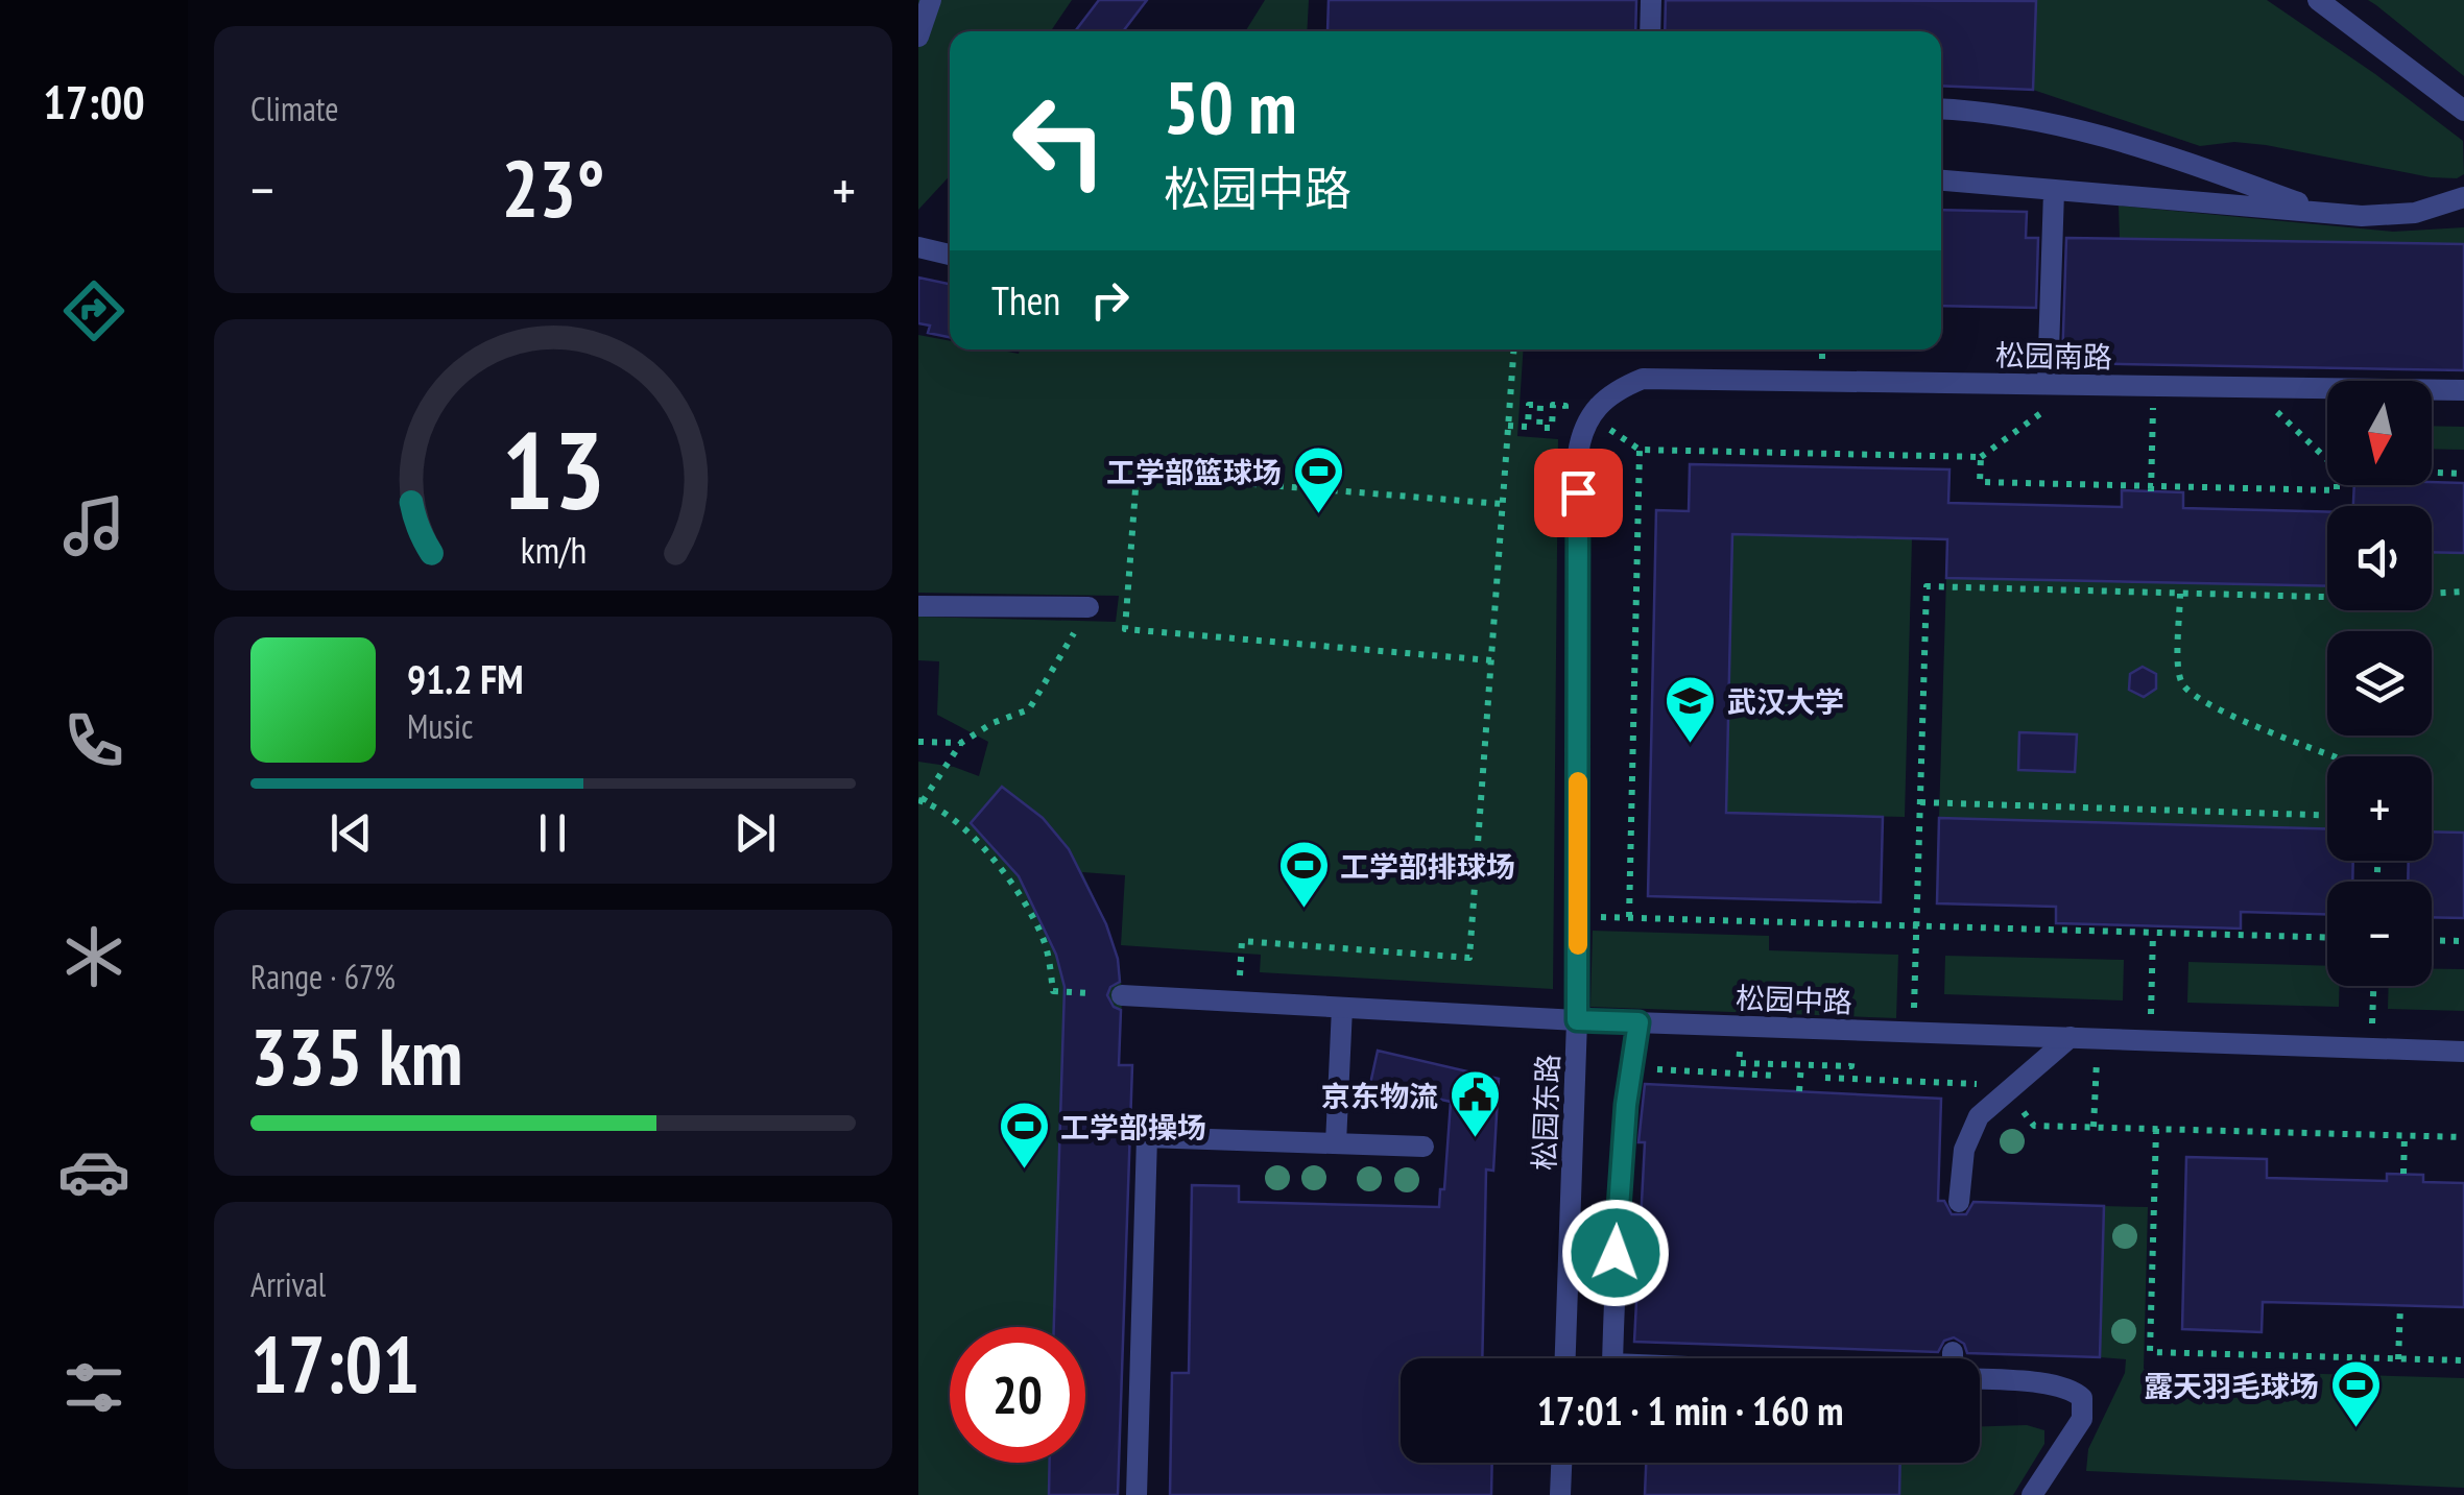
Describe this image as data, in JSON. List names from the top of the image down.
{
  "streets": {
    "street": ["松园南路", "松园中路", "松园东路"]
  },
  "crossings": [
    ["松园南路", "松园东路"],
    ["松园中路", "松园东路"]
  ],
  "places": {
    "sports": [
      "工学部篮球场",
      "工学部排球场",
      "工学部操场",
      "露天羽毛球场"
    ],
    "school or university": ["武汉大学"],
    "public building": ["京东物流"]
  },
  "north": "bottom",
  "page": {
    "tabs": "17:00",
    "tile": [
      "Climate",
      ["Range · 67%", "335 km"],
      ["Arrival", "17:01"]
    ],
    "turn": ["50 m", "松园中路"],
    "heat": ["−", "23°", "+"],
    "then": "Then",
    "map_buttons": ["+", "−"],
    "song": ["91.2 FM", "Music"],
    "limit": "20",
    "trip": "17:01 · 1 min · 160 m",
    "gauge": ["13", "km/h"]
  }
}
